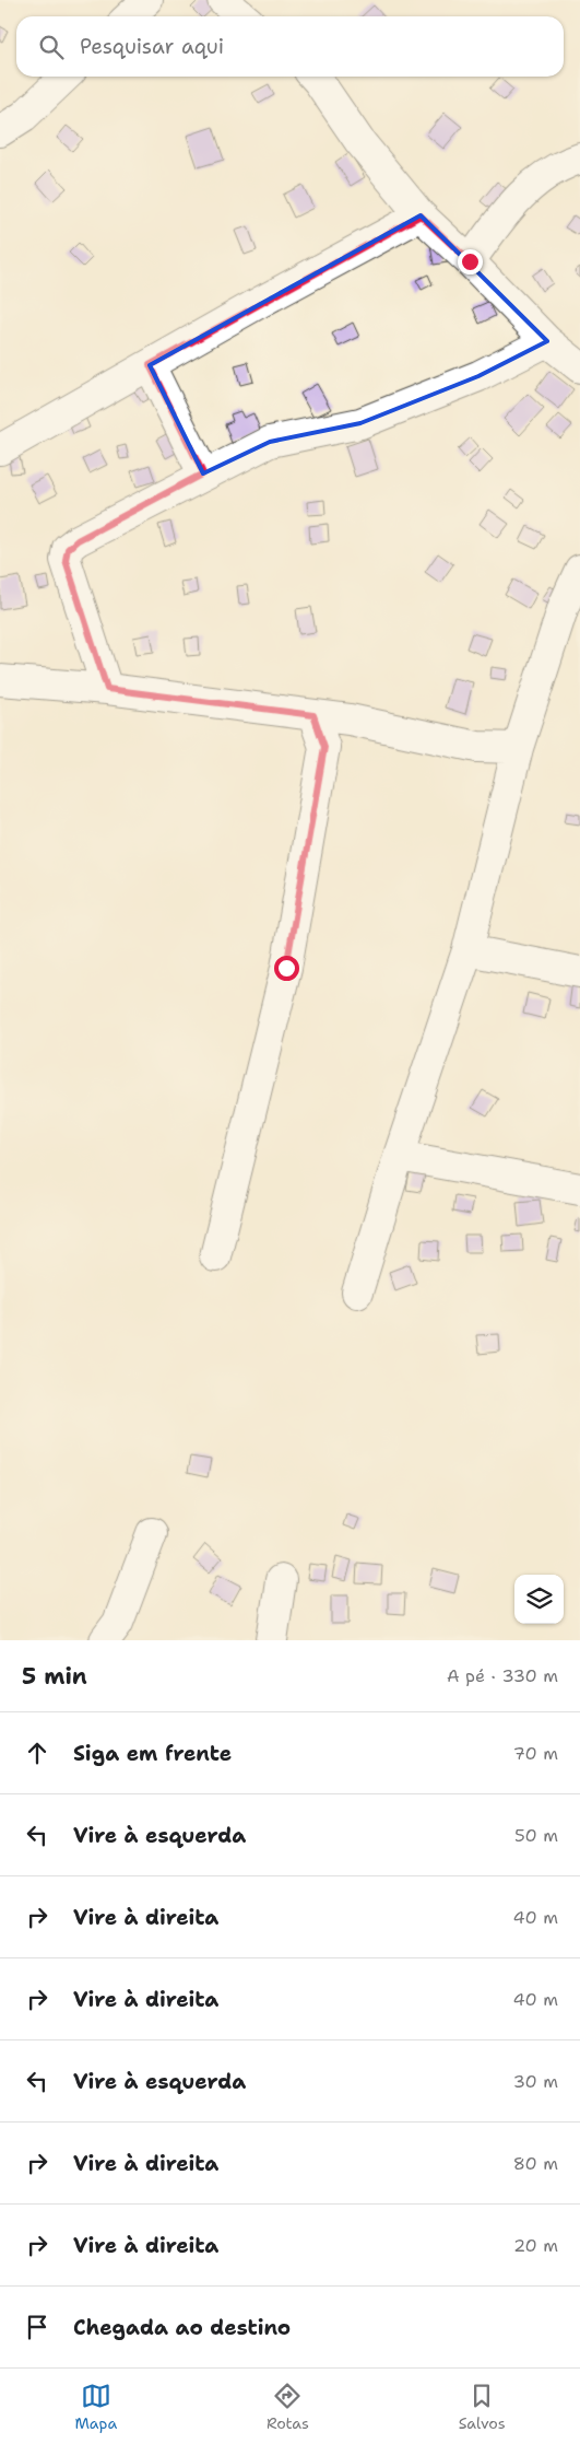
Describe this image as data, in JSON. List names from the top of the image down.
{
  "page": {
    "search": "Pesquisar aqui",
    "heading": ["5 min", "A pé · 330 m"],
    "list": [
      ["Siga em frente", "70 m"],
      ["Vire à esquerda", "50 m"],
      ["Vire à direita", "40 m"],
      ["Vire à direita", "40 m"],
      ["Vire à esquerda", "30 m"],
      ["Vire à direita", "80 m"],
      ["Vire à direita", "20 m"],
      "Chegada ao destino"
    ],
    "nav": ["Mapa", "Rotas", "Salvos"]
  }
}
